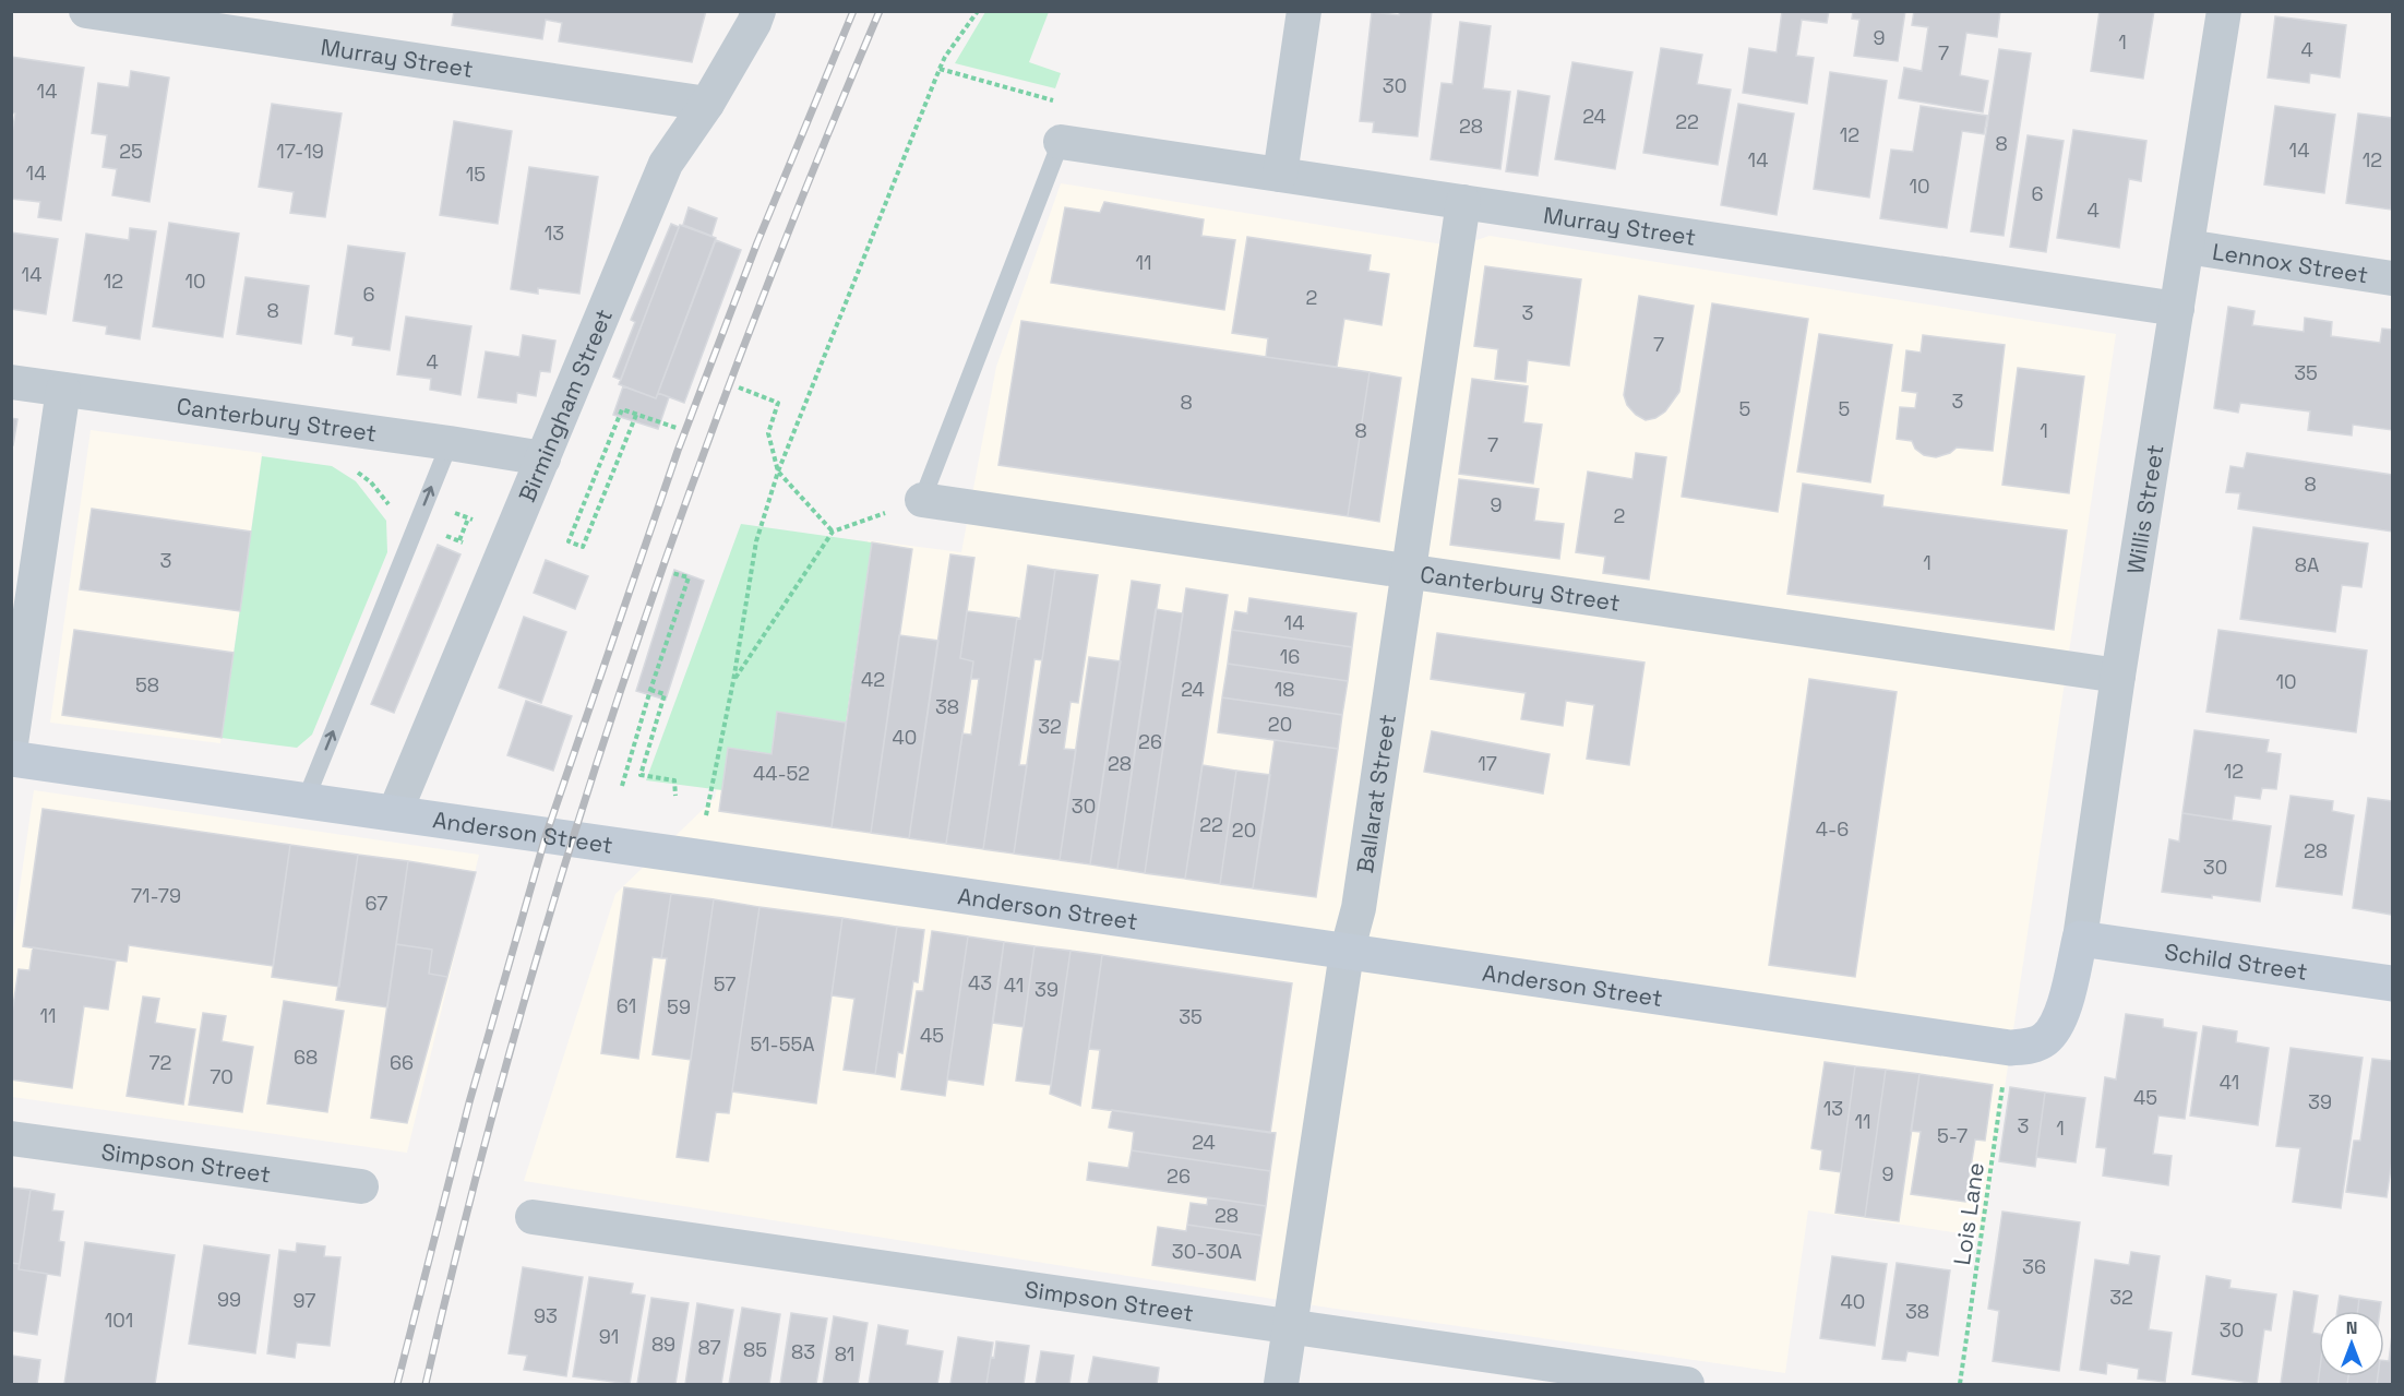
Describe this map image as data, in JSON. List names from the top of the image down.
{
  "streets": {
    "street": [
      "Murray Street",
      "Lennox Street",
      "Birmingham Street",
      "Canterbury Street",
      "Willis Street",
      "Ballarat Street",
      "Anderson Street",
      "Schild Street",
      "Simpson Street"
    ],
    "path": ["Lois Lane"]
  },
  "crossings": [
    ["Murray Street", "Birmingham Street"],
    ["Murray Street", "Willis Street"],
    ["Murray Street", "Ballarat Street"],
    ["Lennox Street", "Willis Street"],
    ["Birmingham Street", "Canterbury Street"],
    ["Birmingham Street", "Anderson Street"],
    ["Canterbury Street", "Willis Street"],
    ["Canterbury Street", "Ballarat Street"],
    ["Willis Street", "Anderson Street"],
    ["Willis Street", "Schild Street"],
    ["Ballarat Street", "Anderson Street"],
    ["Ballarat Street", "Simpson Street"],
    ["Anderson Street", "Lois Lane"]
  ],
  "house_numbers": [
    "9",
    "1",
    "4",
    "7",
    "30",
    "14",
    "24",
    "22",
    "28",
    "12",
    "8",
    "14",
    "25",
    "17-19",
    "14",
    "12",
    "14",
    "15",
    "10",
    "6",
    "4",
    "13",
    "11",
    "14",
    "12",
    "10",
    "6",
    "2",
    "8",
    "3",
    "7",
    "4",
    "35",
    "3",
    "8",
    "5",
    "5",
    "8",
    "1",
    "7",
    "8",
    "9",
    "2",
    "3",
    "1",
    "8A",
    "14",
    "16",
    "42",
    "10",
    "58",
    "24",
    "18",
    "38",
    "20",
    "32",
    "40",
    "26",
    "28",
    "17",
    "12",
    "44-52",
    "30",
    "22",
    "4-6",
    "20",
    "28",
    "30",
    "71-79",
    "67",
    "43",
    "57",
    "41",
    "39",
    "61",
    "59",
    "11",
    "35",
    "45",
    "51-55A",
    "68",
    "72",
    "66",
    "70",
    "41",
    "45",
    "39",
    "13",
    "11",
    "3",
    "1",
    "5-7",
    "24",
    "9",
    "26",
    "28",
    "30-30A",
    "36",
    "32",
    "99",
    "97",
    "40",
    "38",
    "93",
    "101",
    "30",
    "91",
    "89",
    "87",
    "85",
    "83",
    "81"
  ],
  "north": "top"
}
